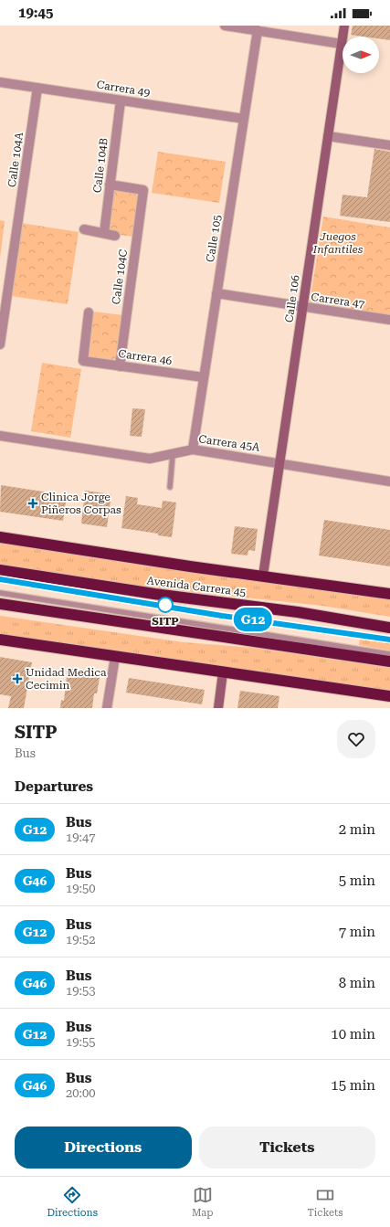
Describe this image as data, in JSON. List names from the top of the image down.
{
  "streets": {
    "highway": ["Avenida Carrera 45"],
    "street": [
      "Carrera 49",
      "Calle 104A",
      "Calle 104B",
      "Calle 105",
      "Calle 104C",
      "Calle 106",
      "Carrera 47",
      "Carrera 46",
      "Carrera 45A"
    ]
  },
  "crossings": [
    ["Carrera 49", "Calle 104A"],
    ["Carrera 49", "Calle 104B"],
    ["Carrera 49", "Calle 105"],
    ["Calle 104B", "Calle 104C"],
    ["Calle 105", "Carrera 47"],
    ["Calle 105", "Carrera 46"],
    ["Calle 105", "Carrera 45A"],
    ["Calle 104C", "Carrera 46"],
    ["Calle 106", "Carrera 47"],
    ["Calle 106", "Carrera 45A"],
    ["Calle 106", "Avenida Carrera 45"]
  ],
  "parks": ["Juegos Infantiles"],
  "places": {
    "health": ["Clinica Jorge Piñeros Corpas", "Unidad Medica Cecimin"],
    "other": ["SITP"]
  },
  "lines": ["bus line G12"],
  "north": "right",
  "page": {
    "status": "19:45",
    "on_map": "G12",
    "heading": [
      ["SITP", "Bus"],
      "Departures"
    ],
    "list": [
      {
        "mark": "G12",
        "name": "Bus",
        "note": "19:47",
        "value": "2 min"
      },
      {
        "mark": "G46",
        "name": "Bus",
        "note": "19:50",
        "value": "5 min"
      },
      {
        "mark": "G12",
        "name": "Bus",
        "note": "19:52",
        "value": "7 min"
      },
      {
        "mark": "G46",
        "name": "Bus",
        "note": "19:53",
        "value": "8 min"
      },
      {
        "mark": "G12",
        "name": "Bus",
        "note": "19:55",
        "value": "10 min"
      },
      {
        "mark": "G46",
        "name": "Bus",
        "note": "20:00",
        "value": "15 min"
      }
    ],
    "buttons": ["Directions", "Tickets"],
    "tabs": ["Directions", "Map", "Tickets"]
  }
}
